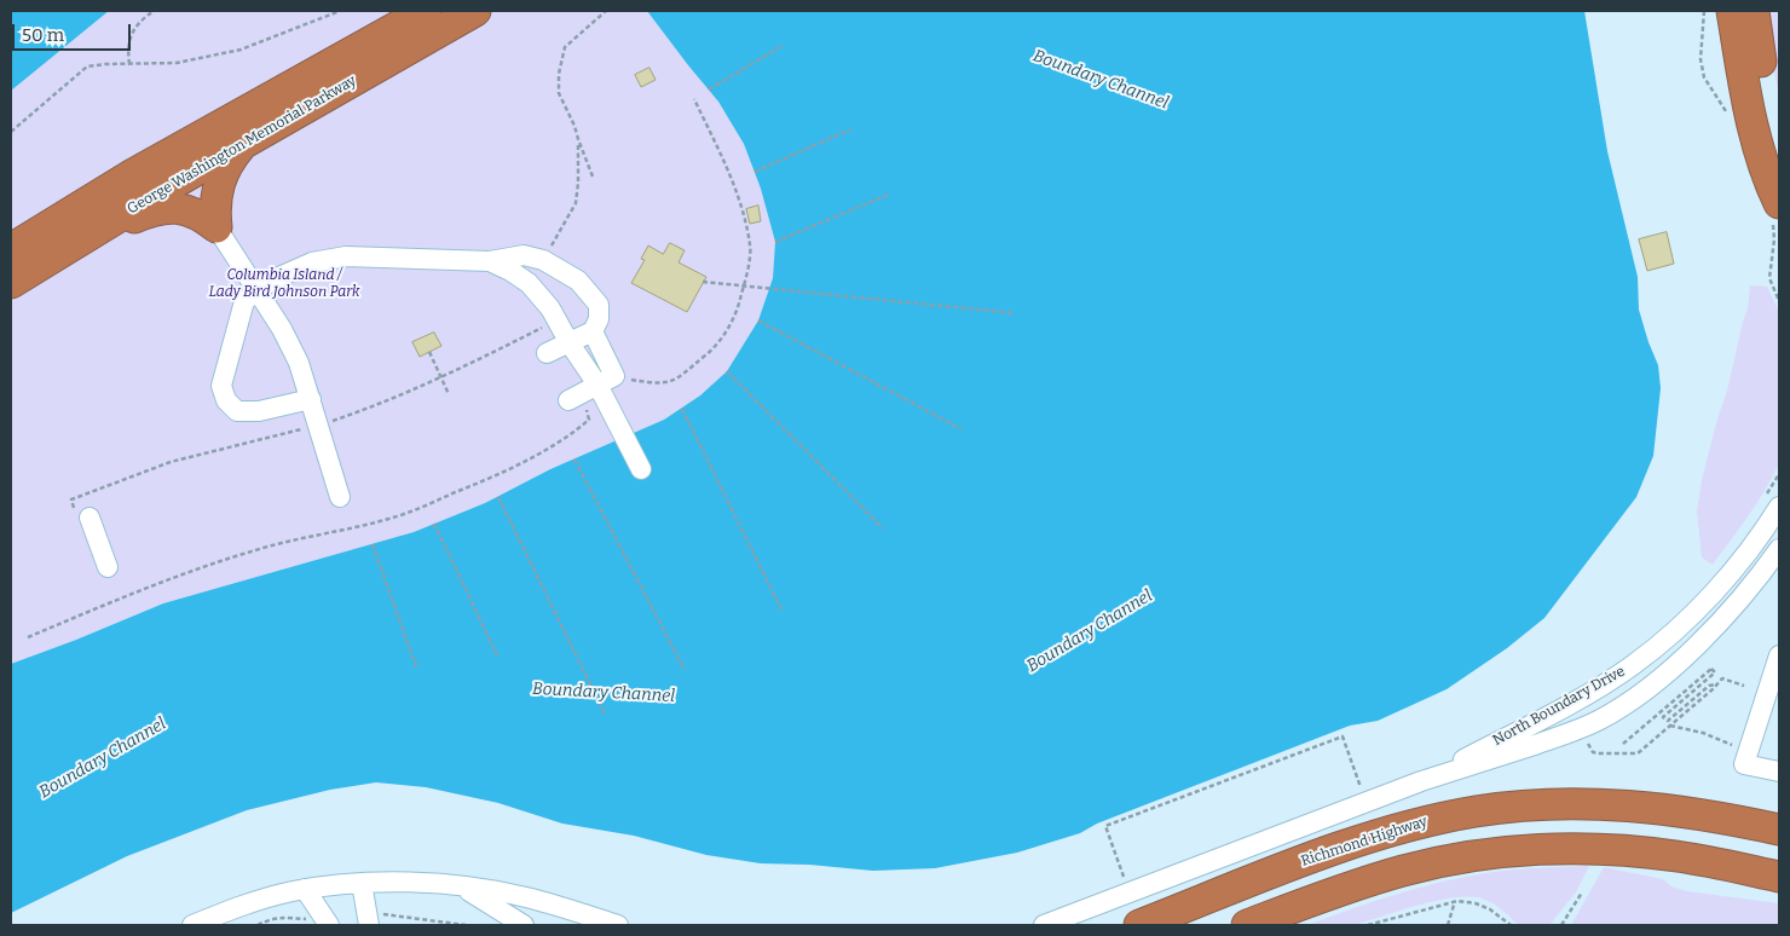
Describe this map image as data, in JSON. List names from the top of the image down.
{
  "streets": {
    "highway": ["George Washington Memorial Parkway", "Richmond Highway"],
    "street": ["North Boundary Drive"]
  },
  "water": ["Boundary Channel"],
  "parks": ["Columbia Island / Lady Bird Johnson Park"],
  "scale_bar": "50 m"
}
